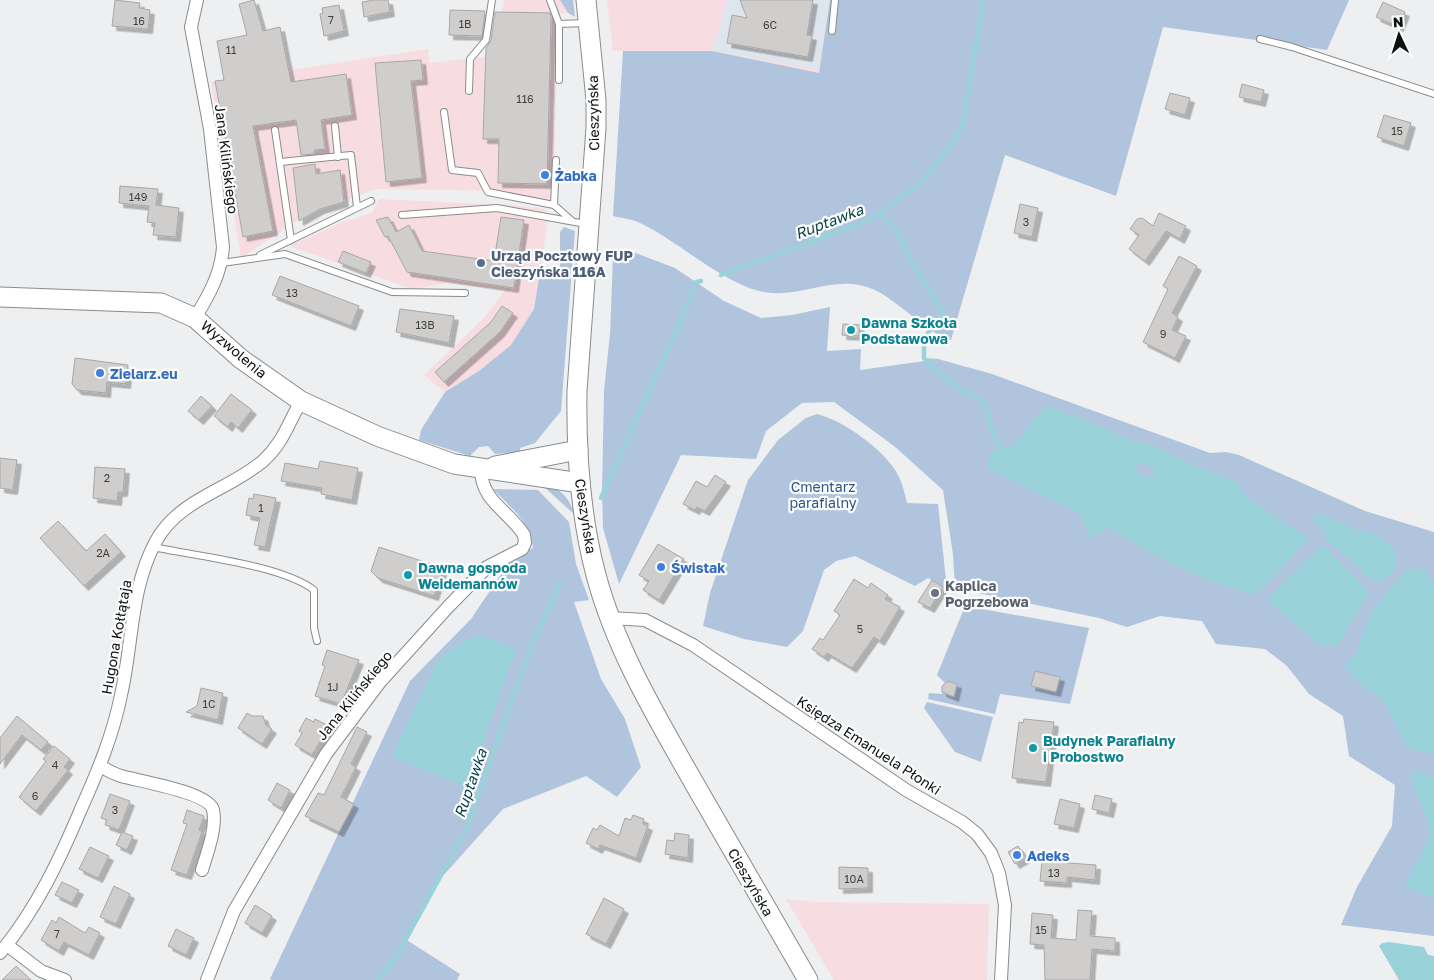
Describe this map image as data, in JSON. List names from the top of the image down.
{
  "streets": {
    "main road": ["Cieszyńska", "Wyzwolenia"],
    "street": ["Jana Kilińskiego", "Hugona Kołłątaja", "Księdza Emanuela Płonki"]
  },
  "crossings": [
    ["Cieszyńska", "Wyzwolenia"],
    ["Cieszyńska", "Księdza Emanuela Płonki"],
    ["Jana Kilińskiego", "Wyzwolenia"],
    ["Wyzwolenia", "Hugona Kołłątaja"]
  ],
  "water": ["Ruptawka"],
  "parks": ["Cmentarz parafialny"],
  "places": [
    "Żabka",
    "Urząd Pocztowy FUP Cieszyńska 116A",
    "Dawna Szkoła Podstawowa",
    "Zielarz.eu",
    "Świstak",
    "Dawna gospoda Weidemannów",
    "Kaplica Pogrzebowa",
    "Budynek Parafialny i Probostwo",
    "Adeks"
  ],
  "house_numbers": [
    "7",
    "16",
    "1B",
    "6C",
    "11",
    "116",
    "15",
    "149",
    "3",
    "13",
    "13B",
    "9",
    "2",
    "1",
    "2A",
    "5",
    "1J",
    "1C",
    "4",
    "6",
    "3",
    "13",
    "10A",
    "15",
    "7"
  ],
  "north": "top"
}
